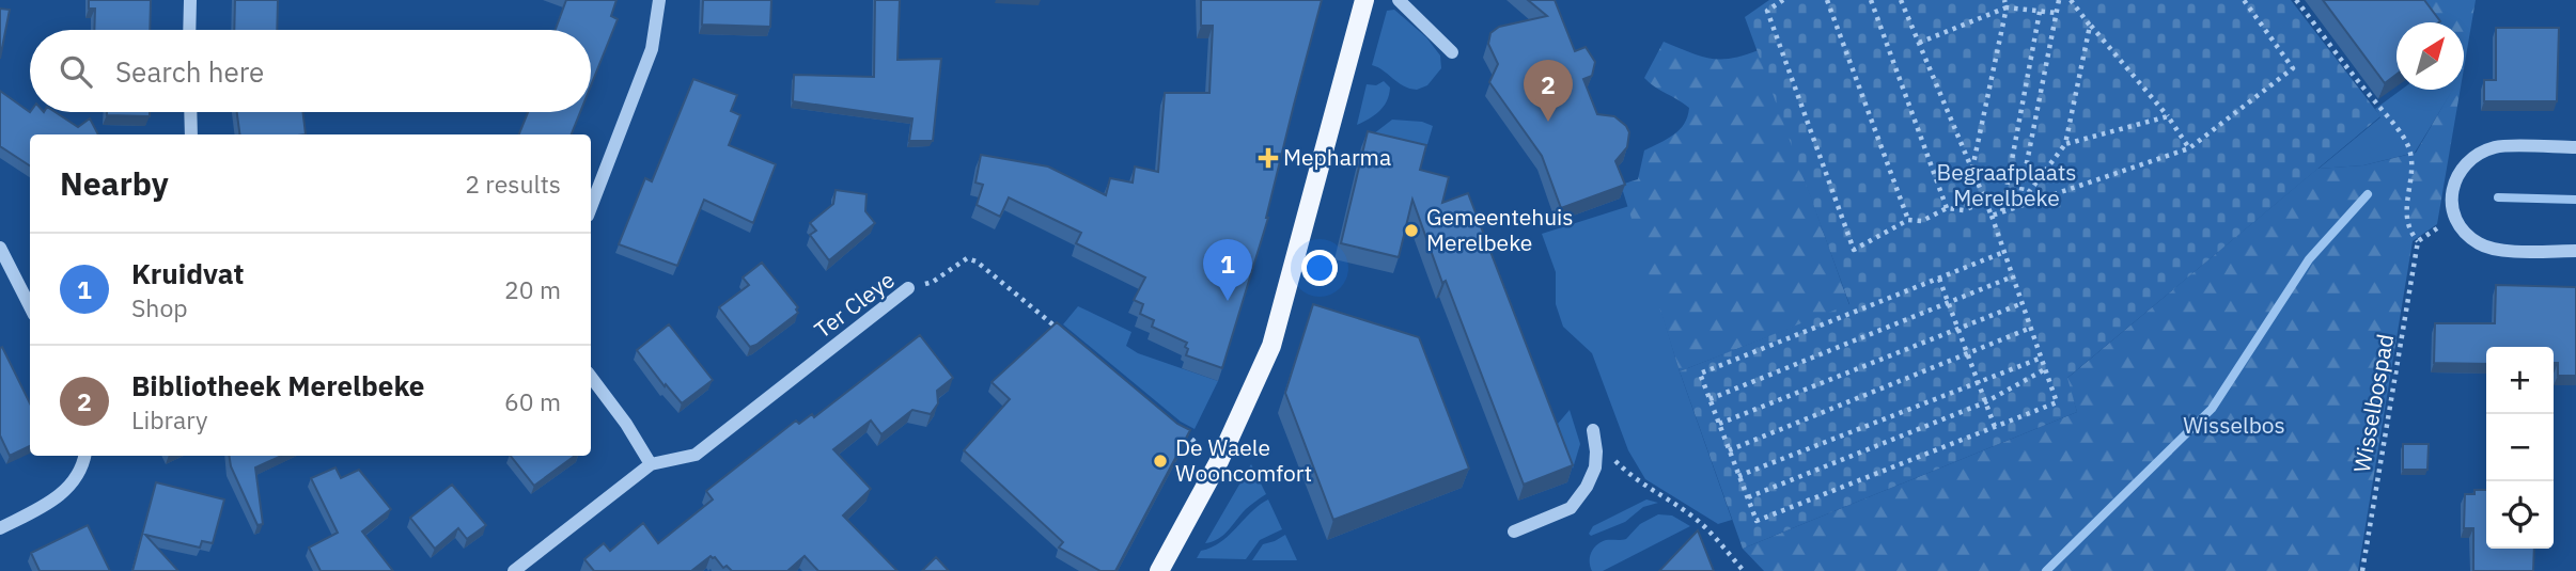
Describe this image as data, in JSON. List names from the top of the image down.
{
  "streets": {
    "street": ["Ter Cleye"],
    "path": ["Wisselbospad"]
  },
  "parks": ["Begraafplaats Merelbeke", "Wisselbos"],
  "places": {
    "health": ["Mepharma"],
    "other": ["Gemeentehuis Merelbeke", "De Waele Wooncomfort"]
  },
  "north": "top right",
  "page": {
    "search": "Search here",
    "pins": ["2", "1"],
    "heading": ["Nearby", "2 results"],
    "list": [
      {
        "mark": "1",
        "name": "Kruidvat",
        "note": "Shop",
        "value": "20 m"
      },
      {
        "mark": "2",
        "name": "Bibliotheek Merelbeke",
        "note": "Library",
        "value": "60 m"
      }
    ],
    "map_buttons": ["+", "−"]
  }
}
